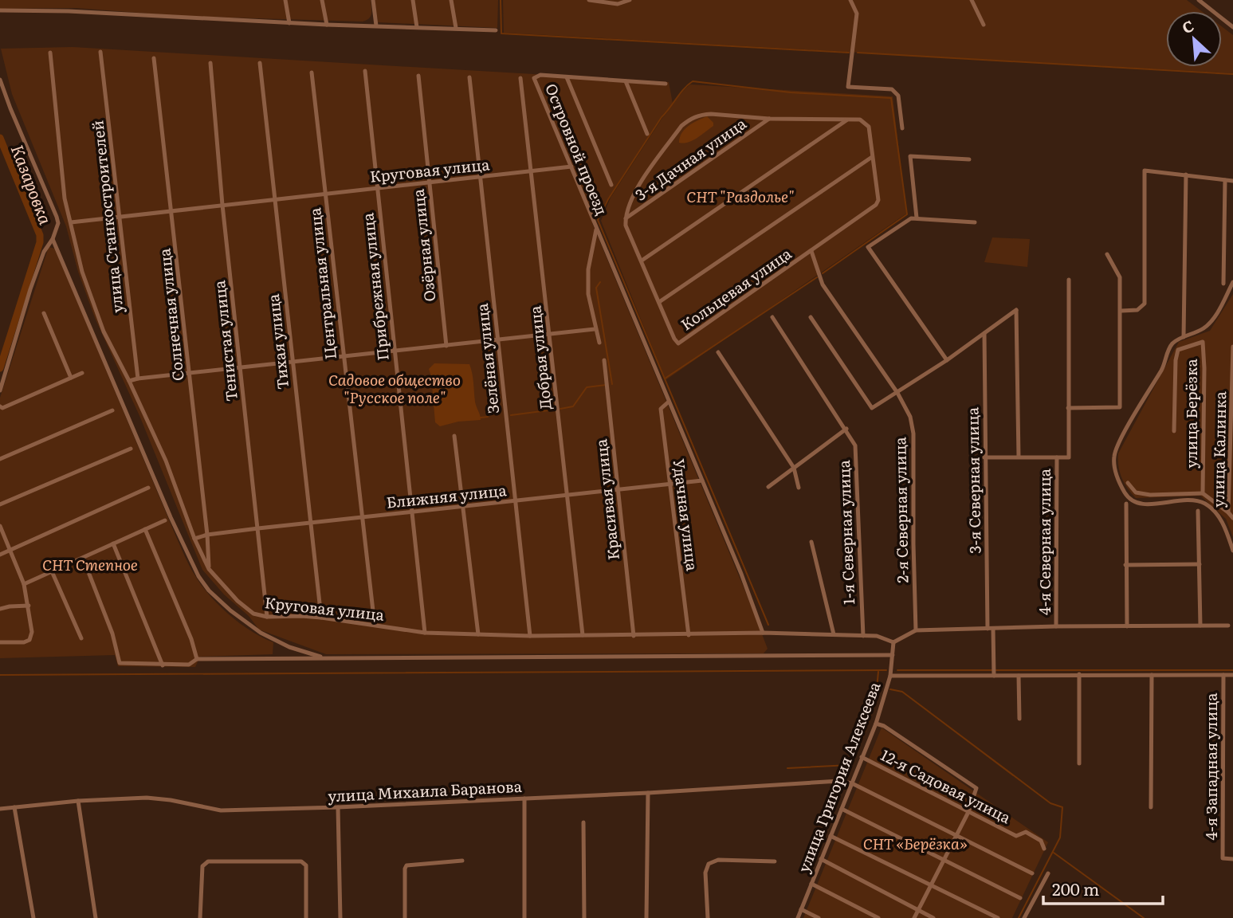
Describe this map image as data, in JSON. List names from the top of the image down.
{
  "streets": {
    "street": [
      "Островной проезд",
      "3-я Дачная улица",
      "Круговая улица",
      "улица Станкостроителей",
      "Озёрная улица",
      "Центральная улица",
      "Прибрежная улица",
      "Кольцевая улица",
      "Солнечная улица",
      "Тенистая улица",
      "Тихая улица",
      "Добрая улица",
      "Зелёная улица",
      "улица Берёзка",
      "улица Калинка",
      "3-я Северная улица",
      "Ближняя улица",
      "Красивая улица",
      "2-я Северная улица",
      "Удачная улица",
      "1-я Северная улица",
      "4-я Северная улица",
      "4-я Западная улица",
      "улица Григория Алексеева",
      "12-я Садовая улица",
      "улица Михаила Баранова"
    ]
  },
  "crossings": [
    ["Островной проезд", "Круговая улица"],
    ["3-я Дачная улица", "Кольцевая улица"],
    ["Круговая улица", "улица Станкостроителей"],
    ["Круговая улица", "Озёрная улица"],
    ["Круговая улица", "Центральная улица"],
    ["Круговая улица", "Прибрежная улица"],
    ["Круговая улица", "Солнечная улица"],
    ["Круговая улица", "Тенистая улица"],
    ["Круговая улица", "Тихая улица"],
    ["Круговая улица", "Добрая улица"],
    ["Круговая улица", "Зелёная улица"],
    ["Круговая улица", "Ближняя улица"],
    ["Круговая улица", "Красивая улица"],
    ["Круговая улица", "Удачная улица"],
    ["Круговая улица", "1-я Северная улица"],
    ["Круговая улица", "улица Григория Алексеева"],
    ["Центральная улица", "Ближняя улица"],
    ["Прибрежная улица", "Ближняя улица"],
    ["Кольцевая улица", "2-я Северная улица"],
    ["Солнечная улица", "Ближняя улица"],
    ["Тенистая улица", "Ближняя улица"],
    ["Тихая улица", "Ближняя улица"],
    ["Добрая улица", "Ближняя улица"],
    ["Зелёная улица", "Ближняя улица"],
    ["Ближняя улица", "Красивая улица"],
    ["Ближняя улица", "Удачная улица"],
    ["улица Григория Алексеева", "12-я Садовая улица"],
    ["улица Григория Алексеева", "улица Михаила Баранова"]
  ],
  "water": ["Казаровка"],
  "parks": [
    "СНТ \"Раздолье\"",
    "Садовое общество \"Русское поле\"",
    "СНТ Степное",
    "СНТ «Берёзка»"
  ],
  "scale_bar": "200 m",
  "north": "top left"
}
